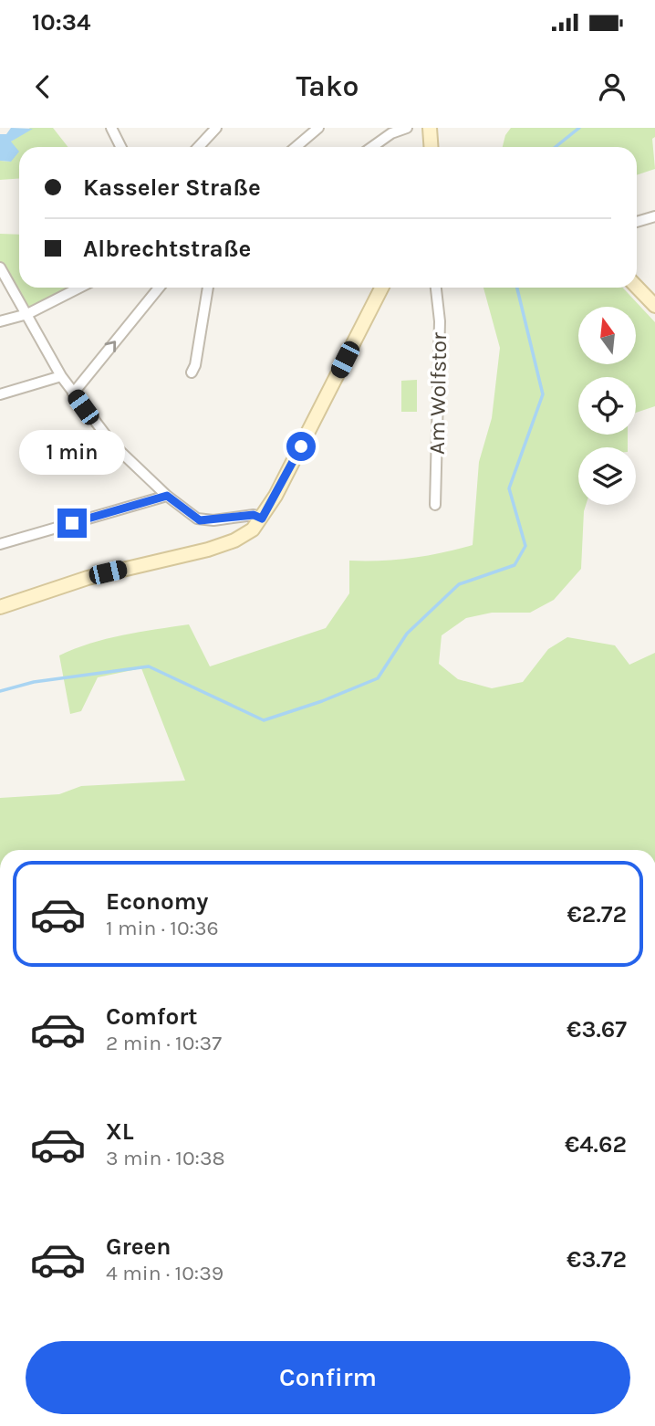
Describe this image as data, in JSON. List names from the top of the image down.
{
  "streets": {
    "street": ["Am Wolfstor"]
  },
  "north": "top",
  "page": {
    "status": "10:34",
    "header": "Tako",
    "banner": ["Kasseler Straße", "Albrechtstraße"],
    "bubble": "1 min",
    "list": [
      {
        "name": "Economy",
        "note": "1 min · 10:36",
        "value": "€2.72"
      },
      {
        "name": "Comfort",
        "note": "2 min · 10:37",
        "value": "€3.67"
      },
      {
        "name": "XL",
        "note": "3 min · 10:38",
        "value": "€4.62"
      },
      {
        "name": "Green",
        "note": "4 min · 10:39",
        "value": "€3.72"
      }
    ],
    "buttons": "Confirm"
  }
}
